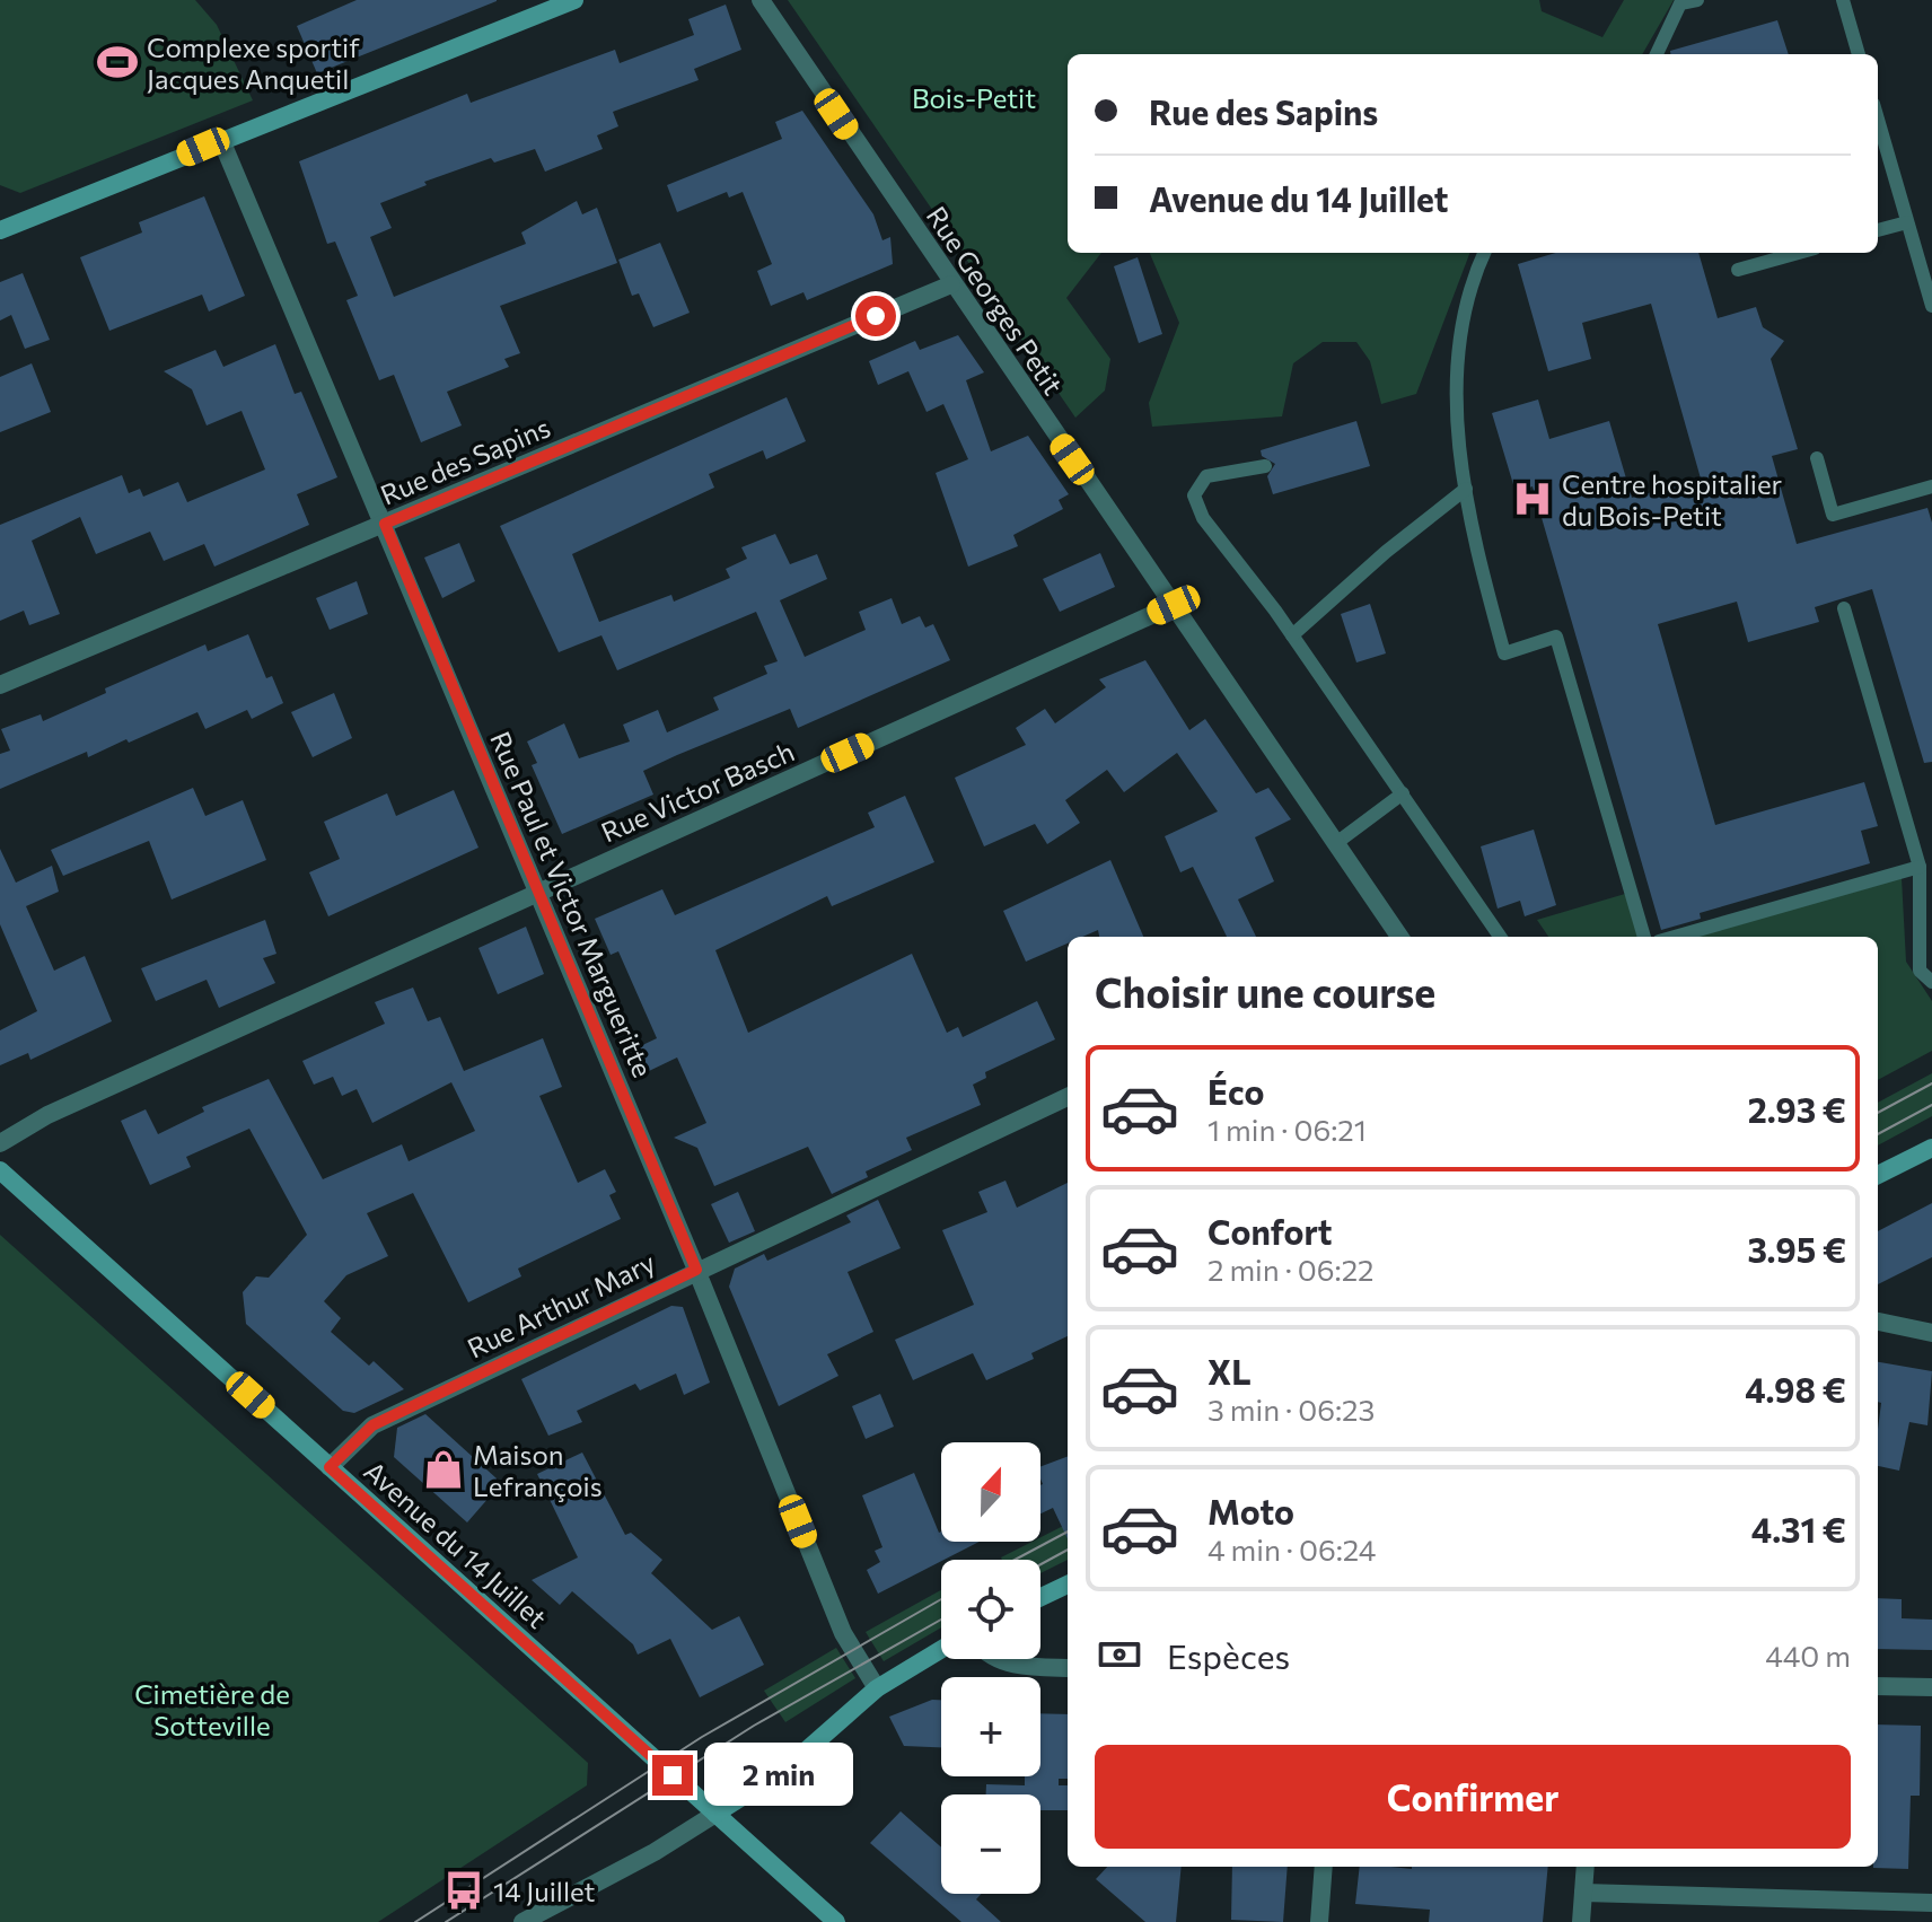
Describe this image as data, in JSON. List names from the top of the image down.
{
  "streets": {
    "main road": ["Avenue du 14 Juillet"],
    "street": [
      "Rue Georges Petit",
      "Rue des Sapins",
      "Rue Victor Basch",
      "Rue Paul et Victor Margueritte",
      "Rue Arthur Mary"
    ]
  },
  "crossings": [
    ["Rue Georges Petit", "Rue des Sapins"],
    ["Rue Georges Petit", "Rue Victor Basch"],
    ["Rue des Sapins", "Rue Paul et Victor Margueritte"],
    ["Rue Victor Basch", "Rue Paul et Victor Margueritte"],
    ["Rue Paul et Victor Margueritte", "Rue Arthur Mary"],
    ["Rue Arthur Mary", "Avenue du 14 Juillet"]
  ],
  "parks": ["Bois-Petit", "Cimetière de Sotteville"],
  "places": {
    "sports": ["Complexe sportif Jacques Anquetil"],
    "hospital": ["Centre hospitalier du Bois-Petit"],
    "shop": ["Maison Lefrançois"],
    "bus stop": ["14 Juillet"]
  },
  "north": "top",
  "page": {
    "banner": ["Rue des Sapins", "Avenue du 14 Juillet"],
    "heading": "Choisir une course",
    "list": [
      {
        "name": "Éco",
        "note": "1 min · 06:21",
        "value": "2.93 €"
      },
      {
        "name": "Confort",
        "note": "2 min · 06:22",
        "value": "3.95 €"
      },
      {
        "name": "XL",
        "note": "3 min · 06:23",
        "value": "4.98 €"
      },
      {
        "name": "Moto",
        "note": "4 min · 06:24",
        "value": "4.31 €"
      }
    ],
    "map_buttons": ["+", "−"],
    "pay": ["Espèces", "440 m"],
    "buttons": "Confirmer",
    "bubble": "2 min"
  }
}
